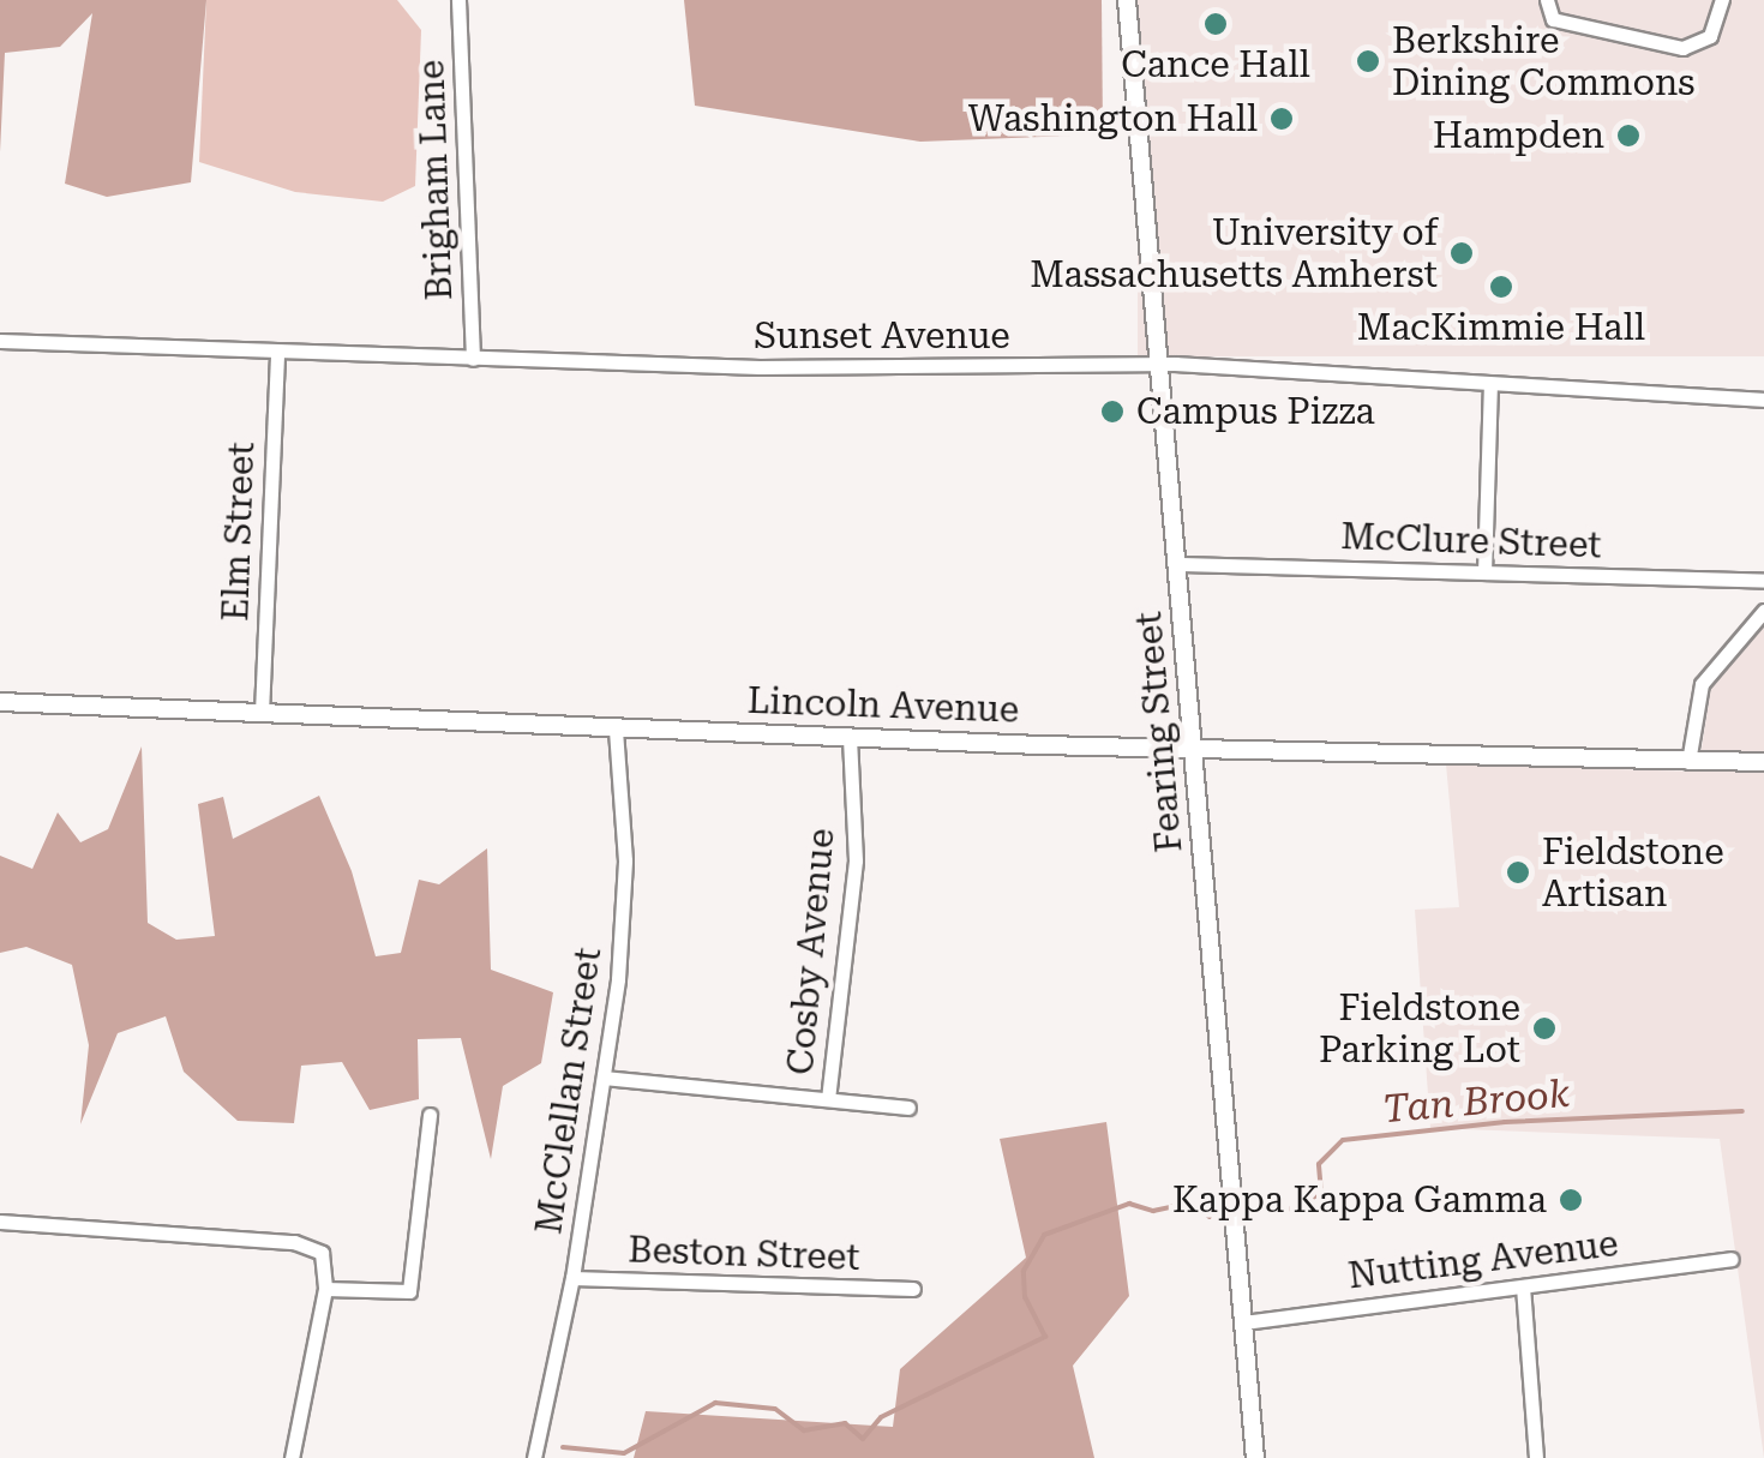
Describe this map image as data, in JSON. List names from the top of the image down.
{
  "streets": {
    "street": [
      "Brigham Lane",
      "Sunset Avenue",
      "Elm Street",
      "McClure Street",
      "Lincoln Avenue",
      "Fearing Street",
      "Cosby Avenue",
      "McClellan Street",
      "Beston Street",
      "Nutting Avenue"
    ]
  },
  "crossings": [
    ["Brigham Lane", "Sunset Avenue"],
    ["Sunset Avenue", "Elm Street"],
    ["Sunset Avenue", "Fearing Street"],
    ["Elm Street", "Lincoln Avenue"],
    ["McClure Street", "Fearing Street"],
    ["Lincoln Avenue", "Fearing Street"],
    ["Lincoln Avenue", "Cosby Avenue"],
    ["Lincoln Avenue", "McClellan Street"],
    ["Fearing Street", "Nutting Avenue"],
    ["McClellan Street", "Beston Street"]
  ],
  "water": ["Tan Brook"],
  "places": [
    "Cance Hall",
    "Berkshire Dining Commons",
    "Washington Hall",
    "Hampden",
    "University of Massachusetts Amherst",
    "MacKimmie Hall",
    "Campus Pizza",
    "Fieldstone Artisan",
    "Fieldstone Parking Lot",
    "Kappa Kappa Gamma"
  ]
}
